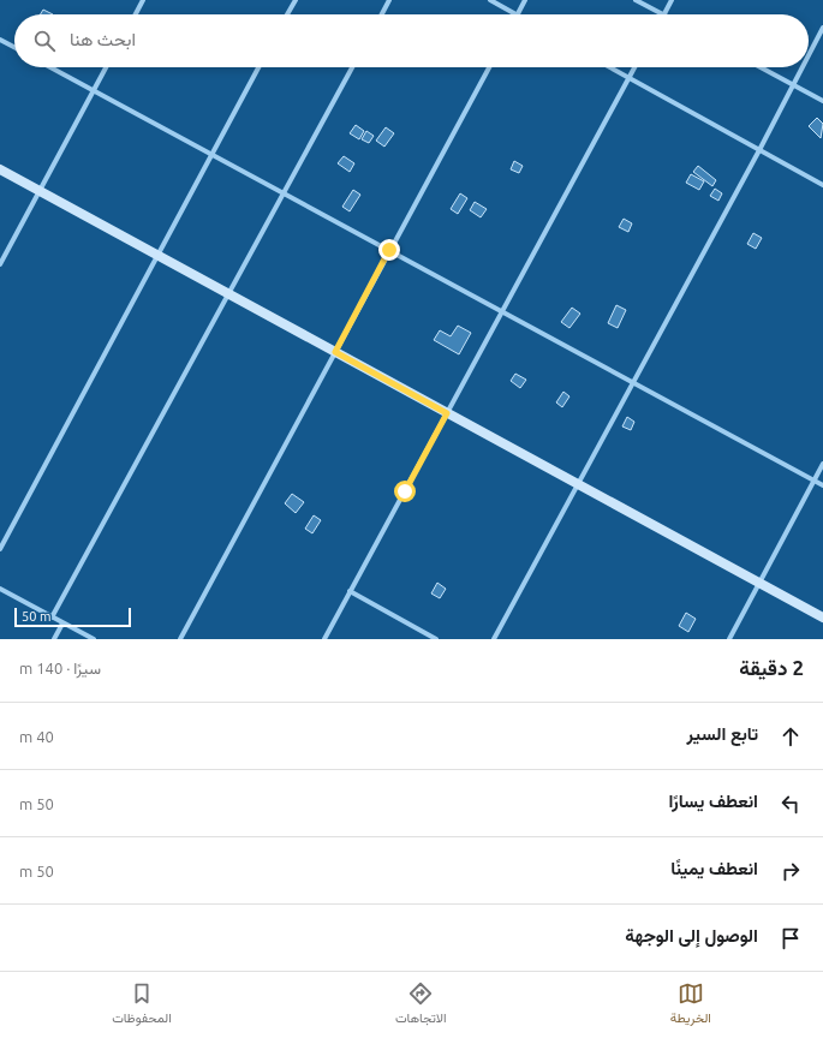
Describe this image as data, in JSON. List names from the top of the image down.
{
  "scale_bar": "50 m",
  "page": {
    "search": "ابحث هنا",
    "scale": "50 m",
    "heading": ["2 دقيقة", "سيرًا · 140 m"],
    "list": [
      ["تابع السير", "40 m"],
      ["انعطف يسارًا", "50 m"],
      ["انعطف يمينًا", "50 m"],
      "الوصول إلى الوجهة"
    ],
    "nav": ["الخريطة", "الاتجاهات", "المحفوظات"]
  }
}
